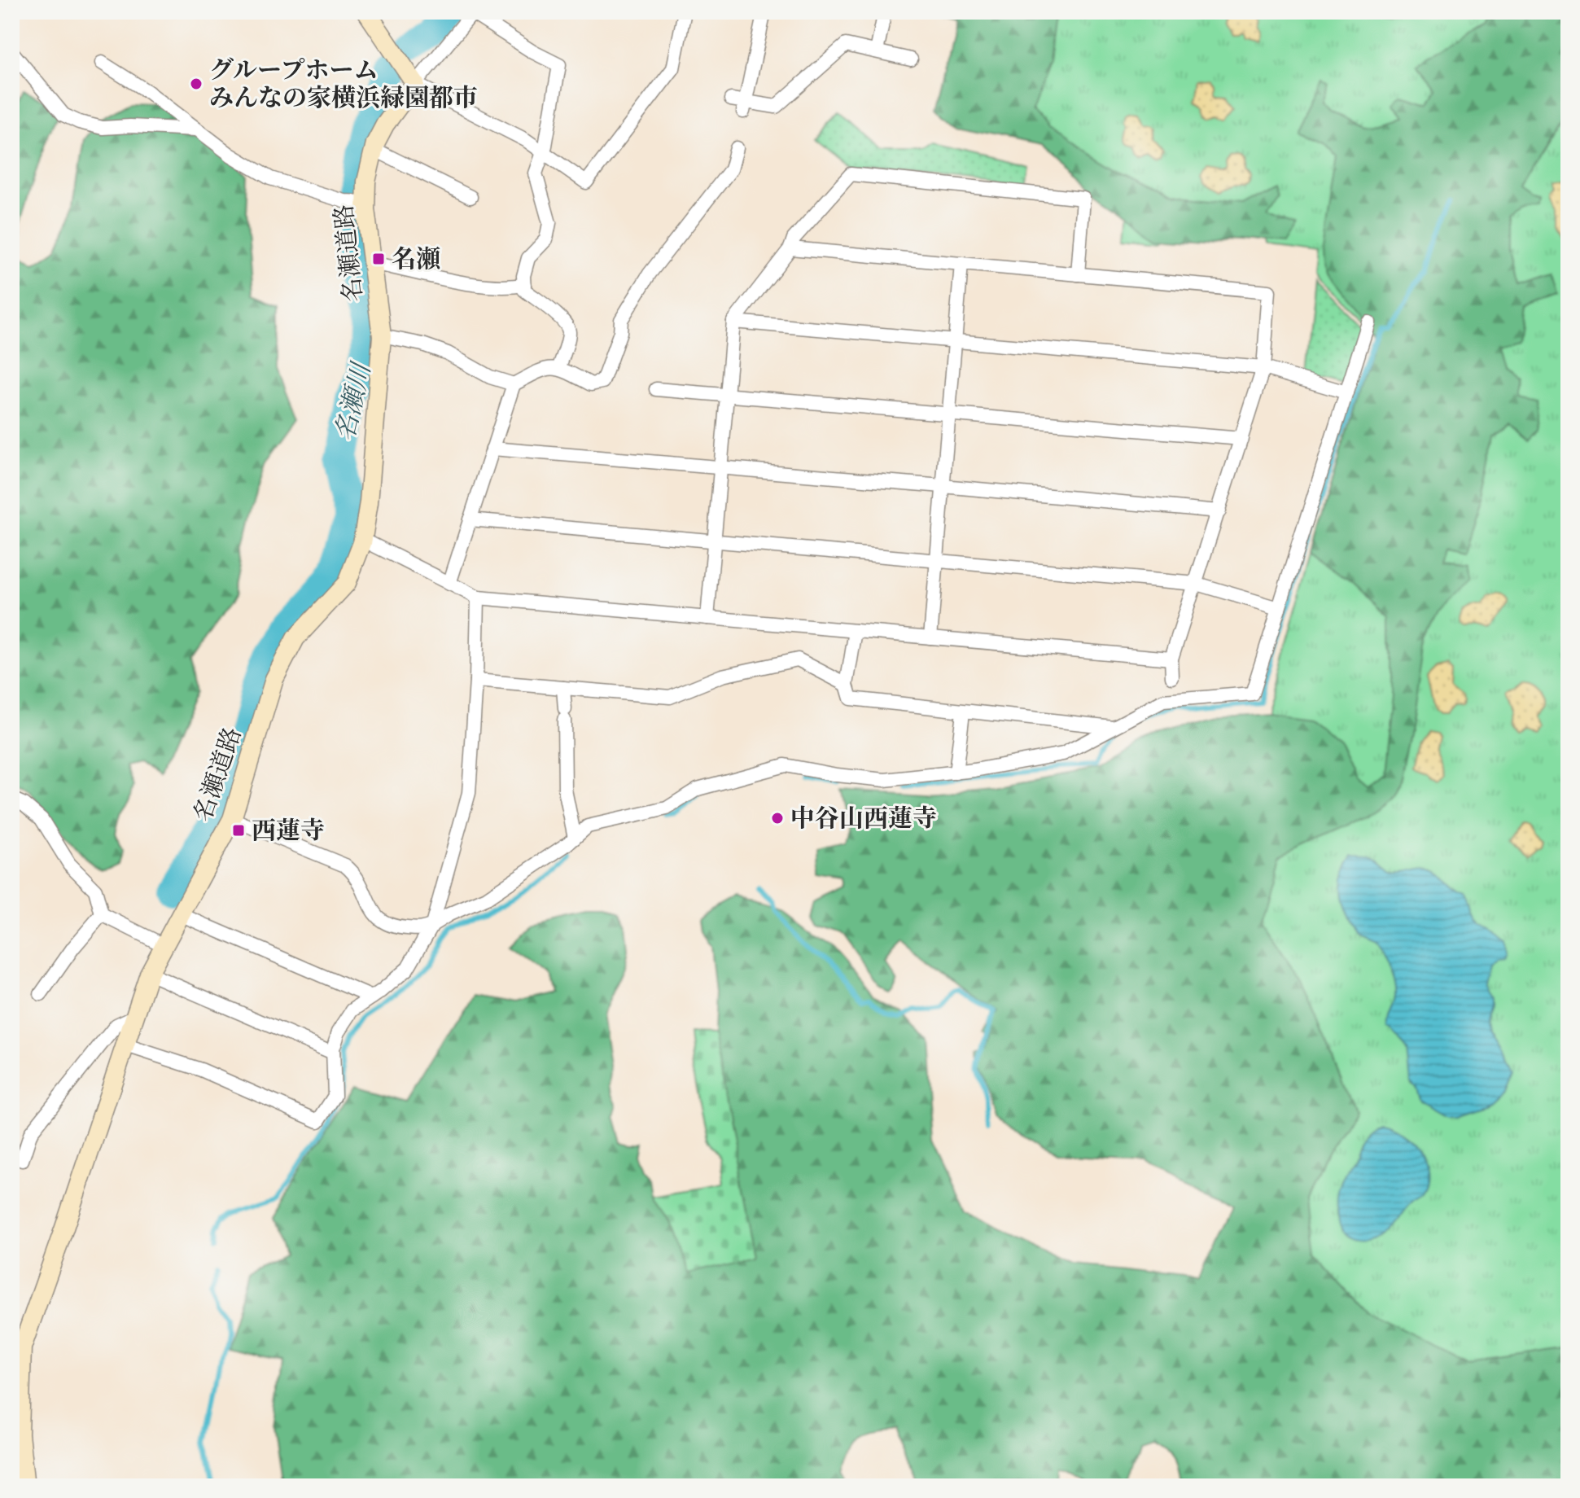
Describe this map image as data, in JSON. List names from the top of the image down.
{
  "streets": {
    "street": ["名瀬道路"]
  },
  "water": ["名瀬川"],
  "places": {
    "other": ["グループホーム みんなの家横浜緑園都市", "中谷山西蓮寺"],
    "transit": ["名瀬", "西蓮寺"]
  }
}
